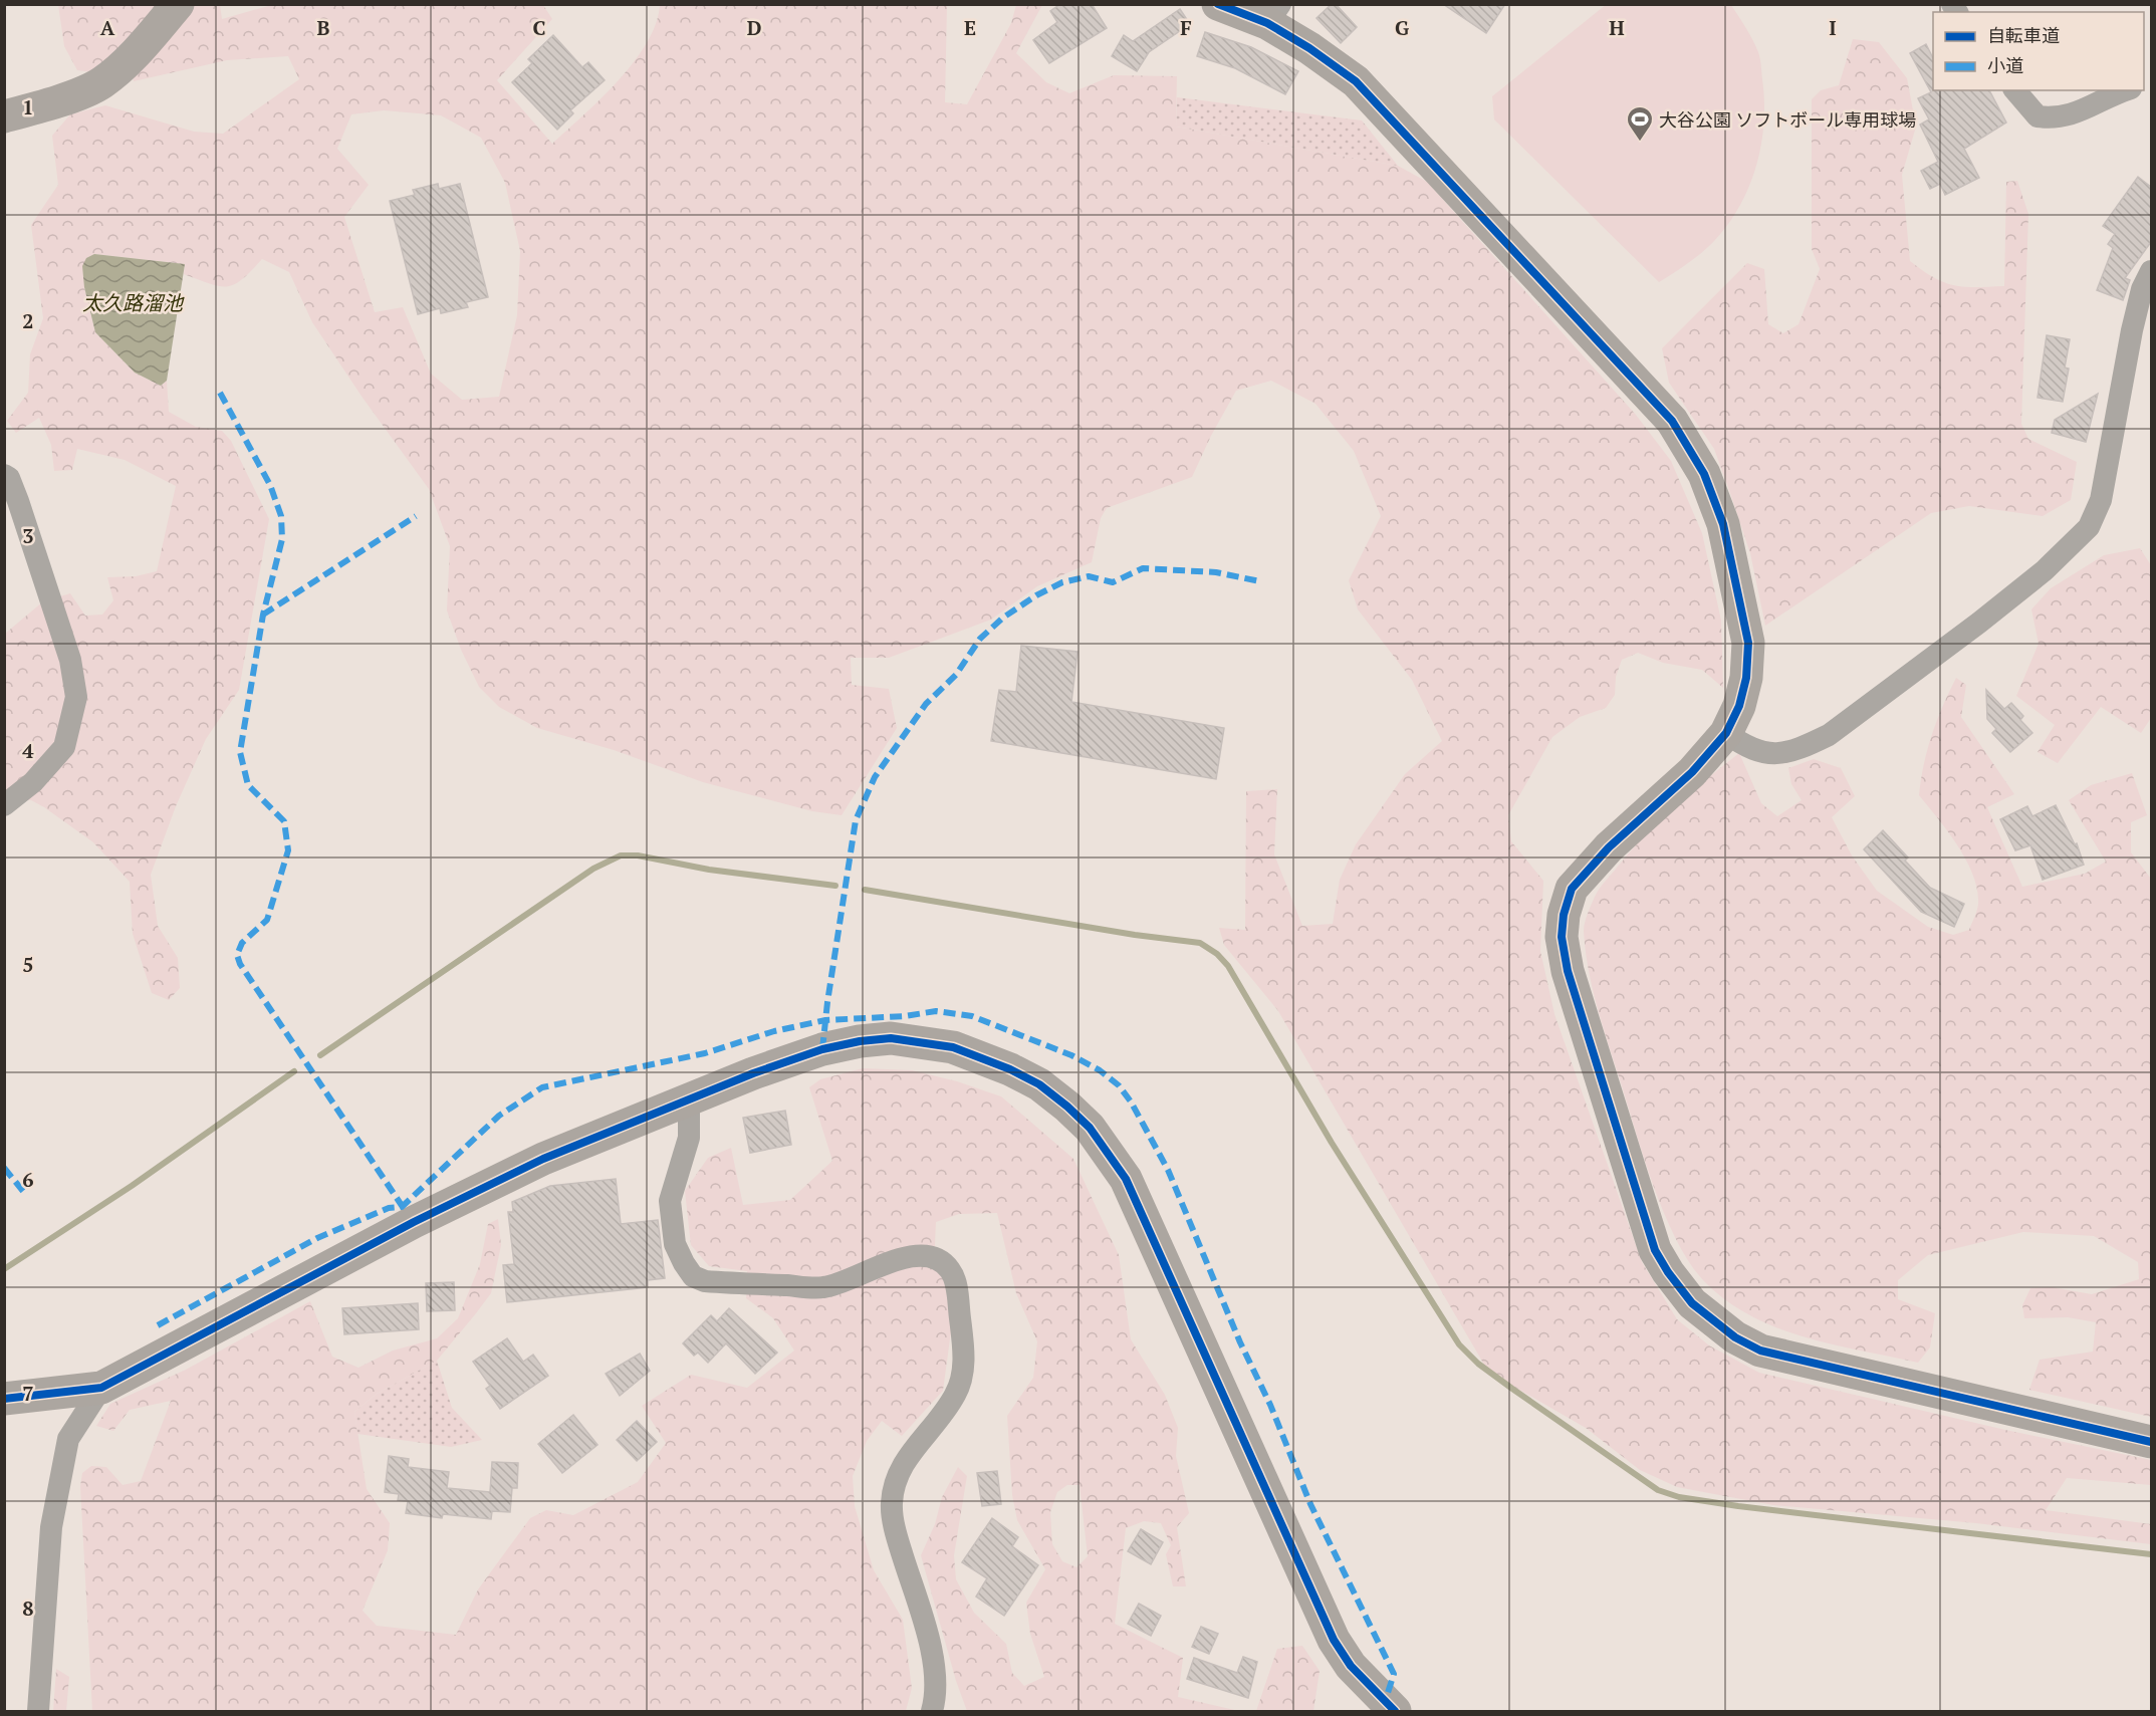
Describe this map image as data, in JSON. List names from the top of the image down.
{
  "water": ["太久路溜池"],
  "places": {
    "sports": ["大谷公園 ソフトボール専用球場"]
  },
  "legend": ["自転車道", "小道"],
  "grid": {
    "columns": [
      "A",
      "B",
      "C",
      "D",
      "E",
      "F",
      "G",
      "H",
      "I"
    ],
    "rows": [
      "1",
      "2",
      "3",
      "4",
      "5",
      "6",
      "7",
      "8"
    ]
  }
}
